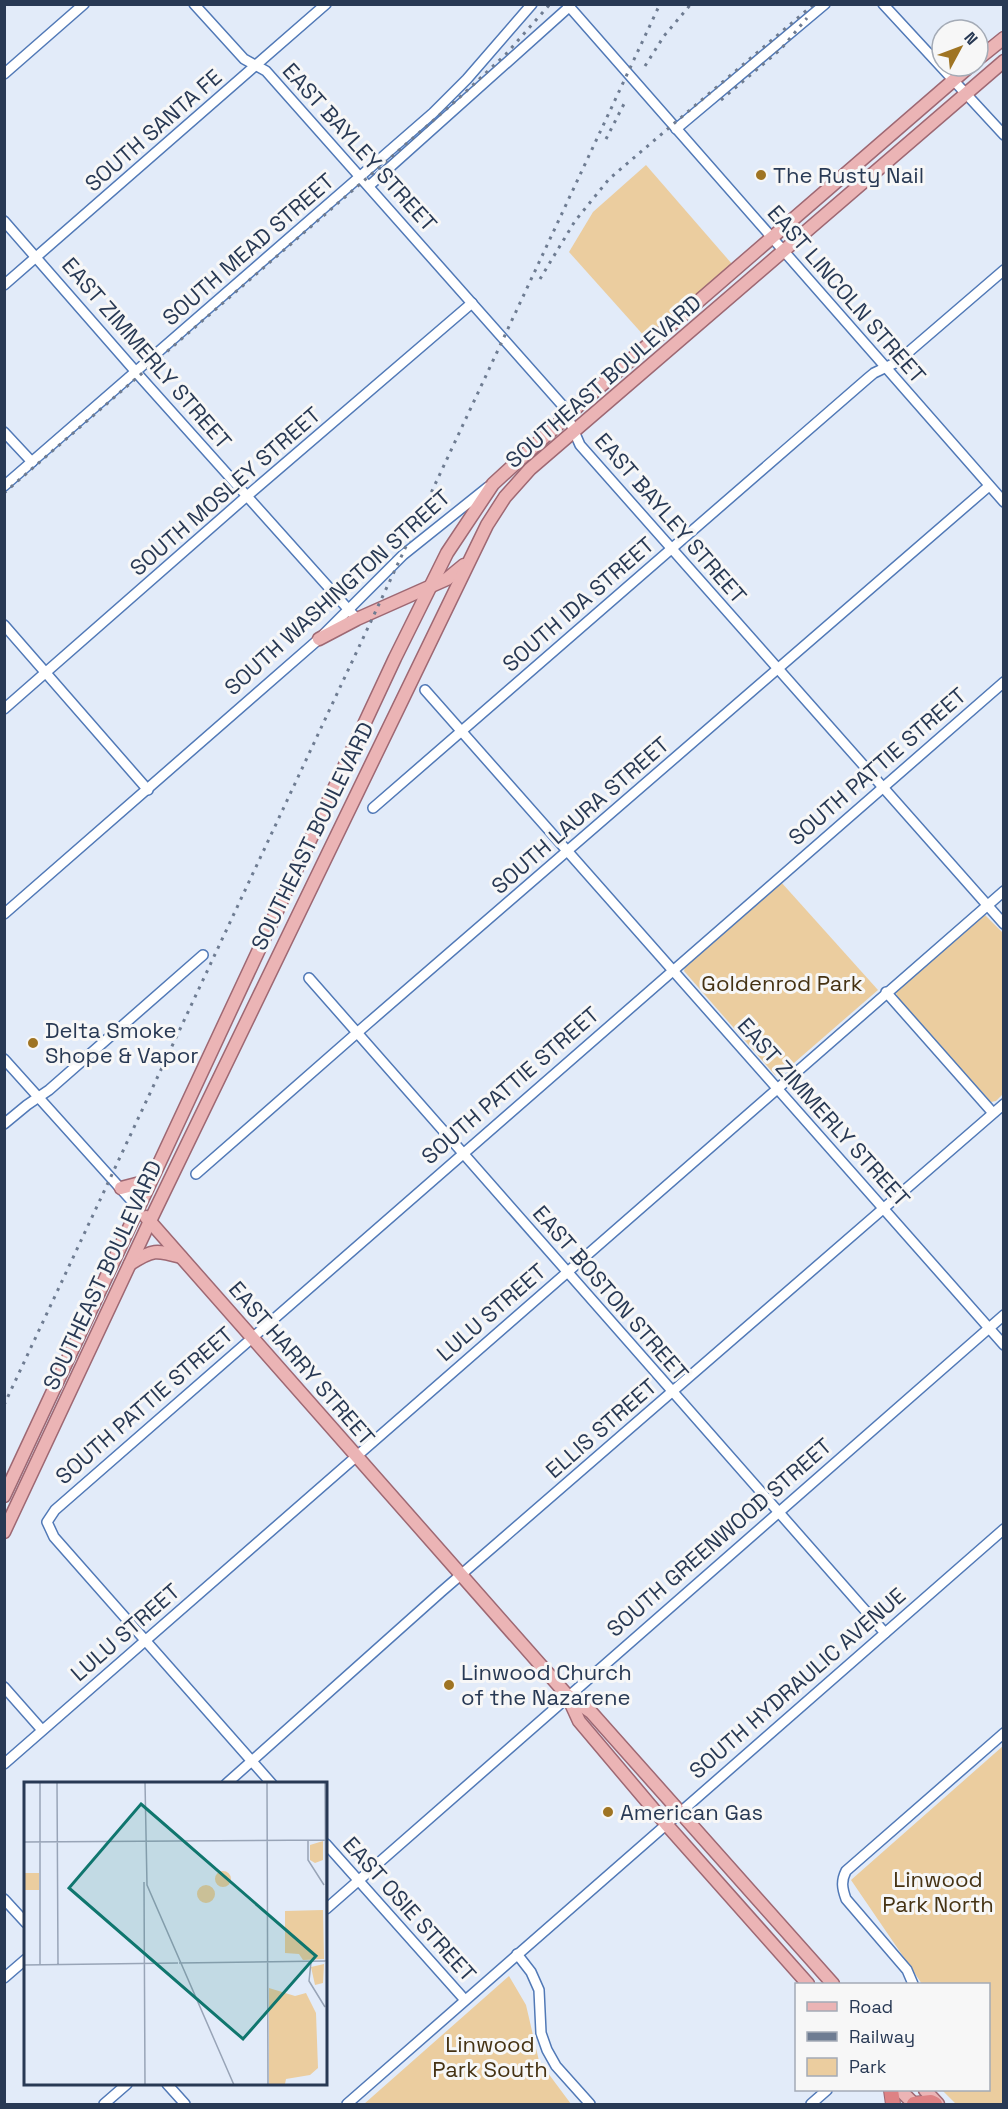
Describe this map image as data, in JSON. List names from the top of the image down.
{
  "streets": {
    "main road": ["SOUTHEAST BOULEVARD", "SOUTH WASHINGTON STREET", "EAST HARRY STREET"],
    "street": [
      "SOUTH SANTA FE",
      "EAST BAYLEY STREET",
      "SOUTH MEAD STREET",
      "EAST LINCOLN STREET",
      "EAST ZIMMERLY STREET",
      "SOUTH MOSLEY STREET",
      "SOUTH IDA STREET",
      "SOUTH PATTIE STREET",
      "SOUTH LAURA STREET",
      "EAST BOSTON STREET",
      "LULU STREET",
      "ELLIS STREET",
      "SOUTH GREENWOOD STREET",
      "SOUTH HYDRAULIC AVENUE",
      "EAST OSIE STREET"
    ]
  },
  "crossings": [
    ["SOUTH SANTA FE", "EAST BAYLEY STREET"],
    ["SOUTH SANTA FE", "EAST ZIMMERLY STREET"],
    ["EAST BAYLEY STREET", "SOUTH MEAD STREET"],
    ["EAST BAYLEY STREET", "SOUTHEAST BOULEVARD"],
    ["EAST BAYLEY STREET", "SOUTH MOSLEY STREET"],
    ["EAST BAYLEY STREET", "SOUTH WASHINGTON STREET"],
    ["EAST BAYLEY STREET", "SOUTH IDA STREET"],
    ["EAST BAYLEY STREET", "SOUTH PATTIE STREET"],
    ["EAST BAYLEY STREET", "SOUTH LAURA STREET"],
    ["EAST BAYLEY STREET", "LULU STREET"],
    ["SOUTH MEAD STREET", "EAST LINCOLN STREET"],
    ["SOUTH MEAD STREET", "EAST ZIMMERLY STREET"],
    ["EAST LINCOLN STREET", "SOUTHEAST BOULEVARD"],
    ["EAST LINCOLN STREET", "SOUTH WASHINGTON STREET"],
    ["EAST LINCOLN STREET", "SOUTH IDA STREET"],
    ["EAST LINCOLN STREET", "SOUTH LAURA STREET"],
    ["EAST ZIMMERLY STREET", "SOUTH MOSLEY STREET"],
    ["EAST ZIMMERLY STREET", "SOUTH WASHINGTON STREET"],
    ["EAST ZIMMERLY STREET", "SOUTH IDA STREET"],
    ["EAST ZIMMERLY STREET", "SOUTH PATTIE STREET"],
    ["EAST ZIMMERLY STREET", "SOUTH LAURA STREET"],
    ["EAST ZIMMERLY STREET", "LULU STREET"],
    ["EAST ZIMMERLY STREET", "ELLIS STREET"],
    ["EAST ZIMMERLY STREET", "SOUTH GREENWOOD STREET"],
    ["SOUTHEAST BOULEVARD", "SOUTH WASHINGTON STREET"],
    ["SOUTHEAST BOULEVARD", "EAST HARRY STREET"],
    ["SOUTH PATTIE STREET", "EAST BOSTON STREET"],
    ["SOUTH PATTIE STREET", "LULU STREET"],
    ["SOUTH PATTIE STREET", "EAST HARRY STREET"],
    ["SOUTH LAURA STREET", "EAST BOSTON STREET"],
    ["EAST BOSTON STREET", "LULU STREET"],
    ["EAST BOSTON STREET", "ELLIS STREET"],
    ["EAST BOSTON STREET", "SOUTH GREENWOOD STREET"],
    ["EAST BOSTON STREET", "SOUTH HYDRAULIC AVENUE"],
    ["LULU STREET", "EAST HARRY STREET"],
    ["EAST HARRY STREET", "ELLIS STREET"],
    ["EAST HARRY STREET", "SOUTH GREENWOOD STREET"],
    ["EAST HARRY STREET", "SOUTH HYDRAULIC AVENUE"],
    ["SOUTH GREENWOOD STREET", "EAST OSIE STREET"],
    ["SOUTH HYDRAULIC AVENUE", "EAST OSIE STREET"]
  ],
  "parks": ["Goldenrod Park", "Linwood Park North", "Linwood Park South"],
  "places": [
    "The Rusty Nail",
    "Delta Smoke Shope & Vapor",
    "Linwood Church of the Nazarene",
    "American Gas"
  ],
  "legend": ["Road", "Railway", "Park"],
  "north": "top right"
}
